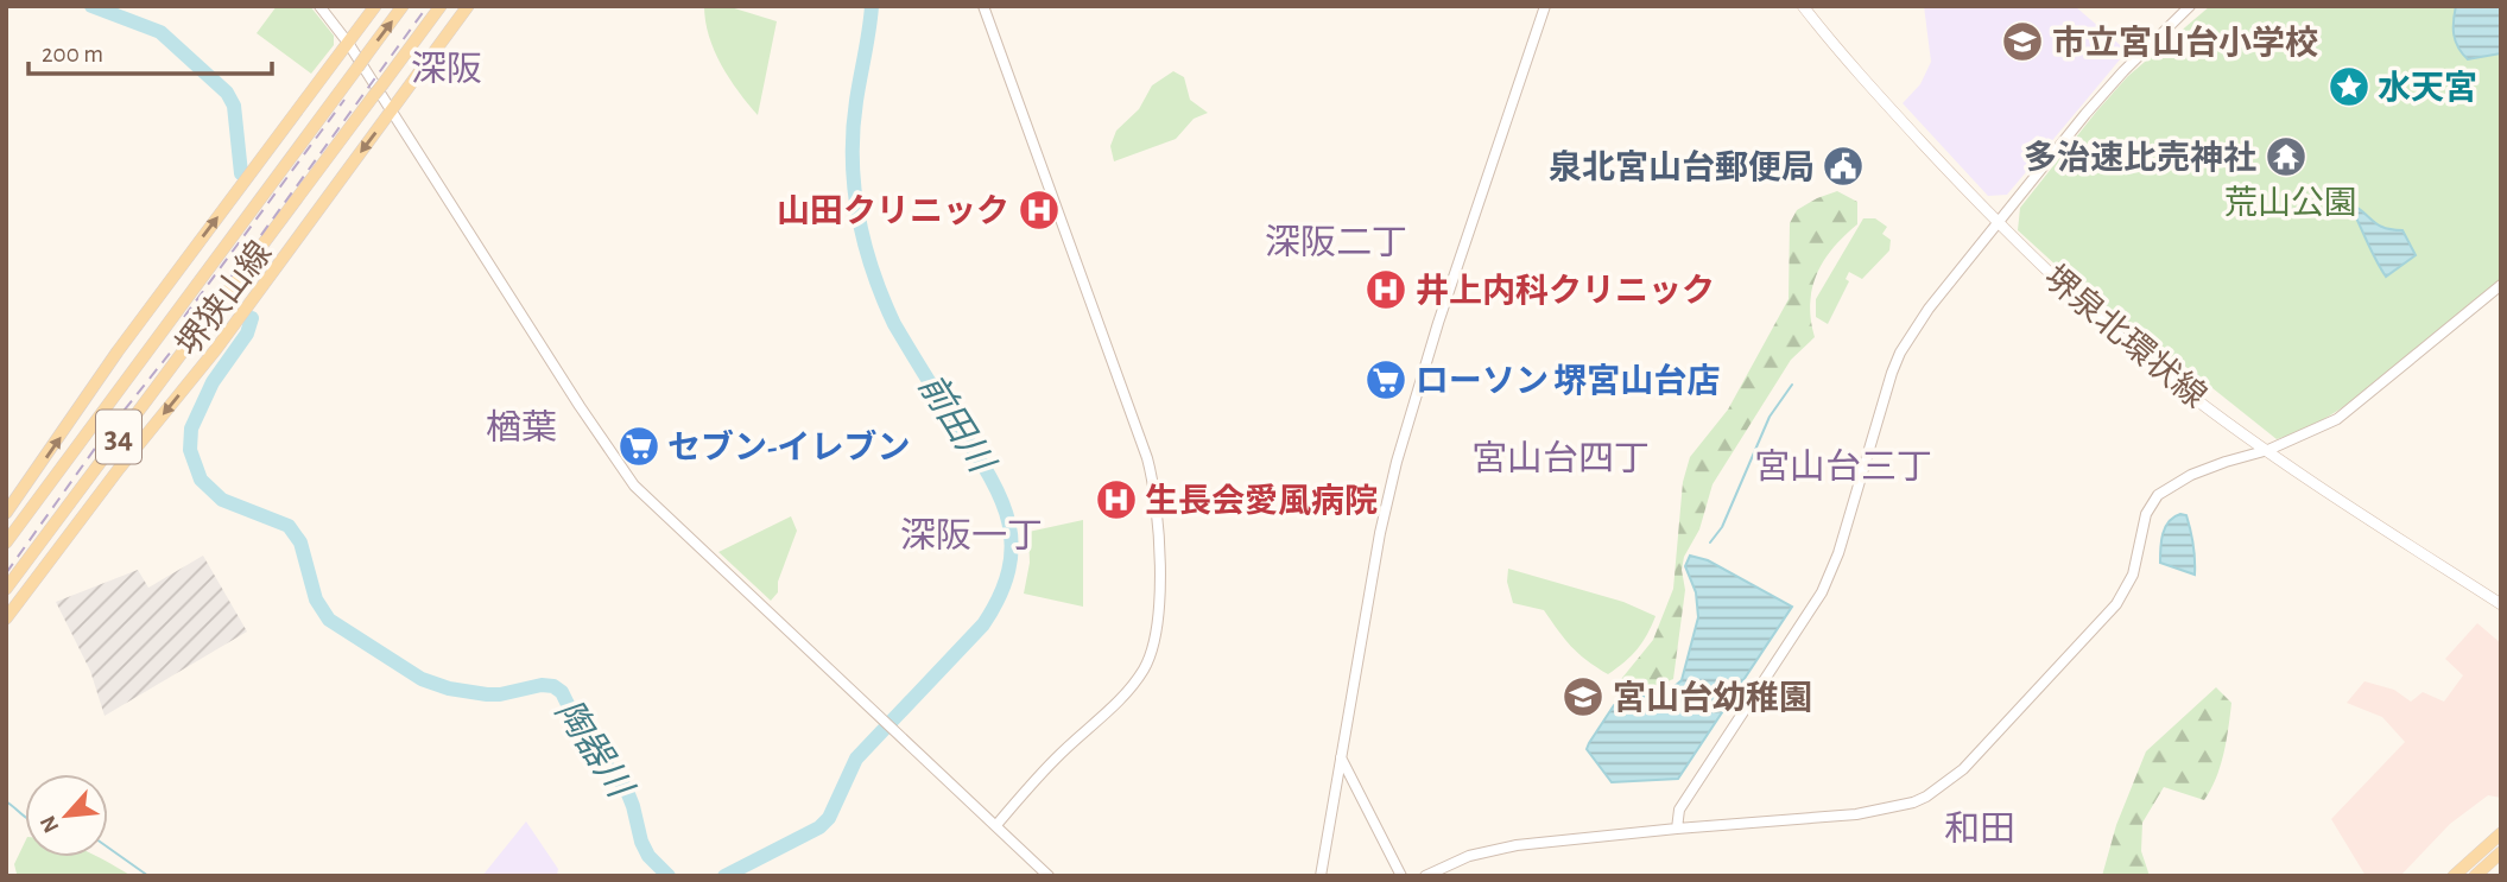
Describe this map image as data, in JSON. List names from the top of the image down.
{
  "streets": {
    "main road": ["堺狭山線", "堺泉北環状線", "34"]
  },
  "districts": [
    "深阪",
    "深阪二丁",
    "楢葉",
    "宮山台四丁",
    "宮山台三丁",
    "深阪一丁",
    "和田"
  ],
  "water": ["前田川", "陶器川"],
  "parks": ["荒山公園"],
  "places": {
    "school or university": ["市立宮山台小学校", "宮山台幼稚園"],
    "place": ["水天宮"],
    "temple": ["多治速比売神社"],
    "public building": ["泉北宮山台郵便局"],
    "hospital": ["山田クリニック", "井上内科クリニック", "生長会愛風病院"],
    "supermarket": ["ローソン 堺宮山台店", "セブン-イレブン"]
  },
  "scale_bar": "200 m",
  "north": "bottom left"
}
